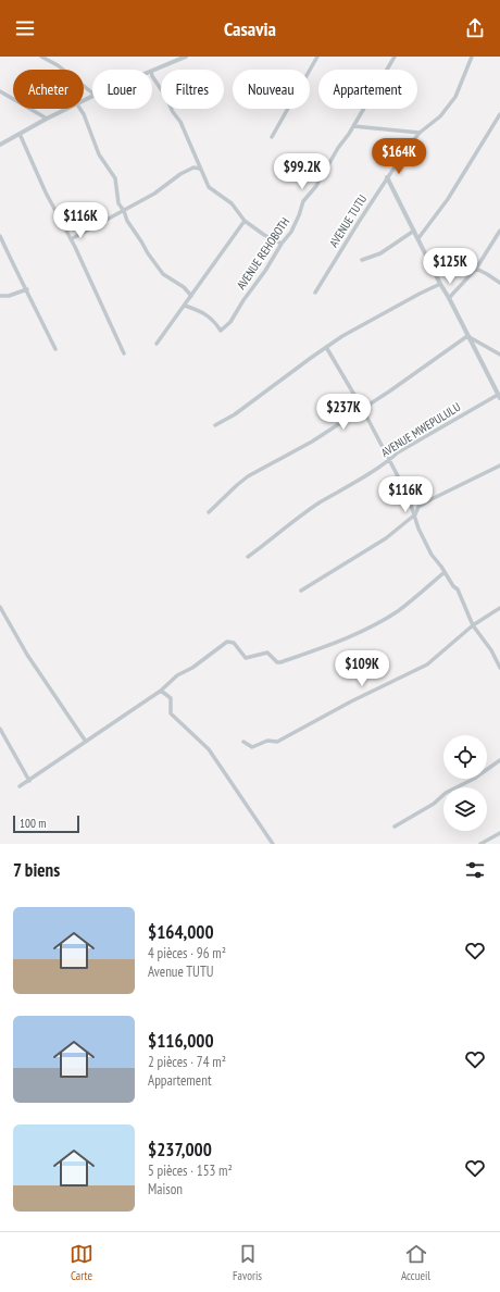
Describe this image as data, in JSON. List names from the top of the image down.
{
  "streets": {
    "street": ["AVENUE TUTU", "AVENUE REHOBOTH", "AVENUE MWEPULULU"]
  },
  "scale_bar": "100 m",
  "page": {
    "header": "Casavia",
    "chip": [
      "Acheter",
      "Louer",
      "Filtres",
      "Nouveau",
      "Appartement"
    ],
    "price": [
      "$164K",
      "$99.2K",
      "$116K",
      "$125K",
      "$237K",
      "$116K",
      "$109K"
    ],
    "scale": "100 m",
    "heading": "7 biens",
    "list": [
      {
        "name": "$164,000",
        "note": "4 pièces · 96 m² · Avenue TUTU"
      },
      {
        "name": "$116,000",
        "note": "2 pièces · 74 m² · Appartement"
      },
      {
        "name": "$237,000",
        "note": "5 pièces · 153 m² · Maison"
      }
    ],
    "tabs": ["Carte", "Favoris", "Accueil"]
  }
}
